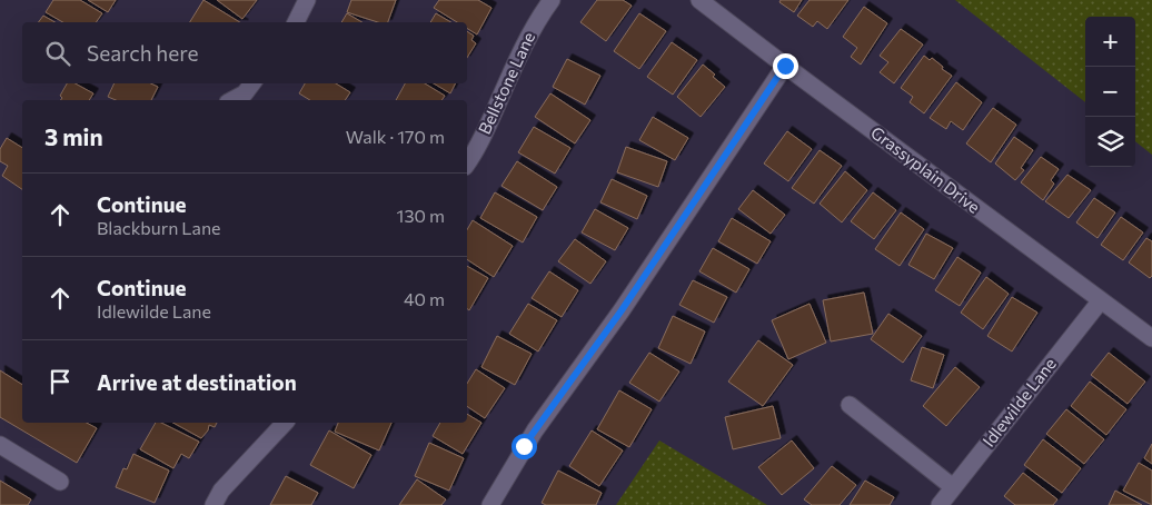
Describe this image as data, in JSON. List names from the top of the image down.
{
  "streets": {
    "street": ["Bellstone Lane", "Grassyplain Drive", "Idlewilde Lane"]
  },
  "crossings": [
    ["Grassyplain Drive", "Idlewilde Lane"]
  ],
  "page": {
    "map_buttons": ["+", "−"],
    "search": "Search here",
    "heading": ["3 min", "Walk · 170 m"],
    "list": [
      ["Continue", "Blackburn Lane", "130 m"],
      ["Continue", "Idlewilde Lane", "40 m"],
      "Arrive at destination"
    ]
  }
}
